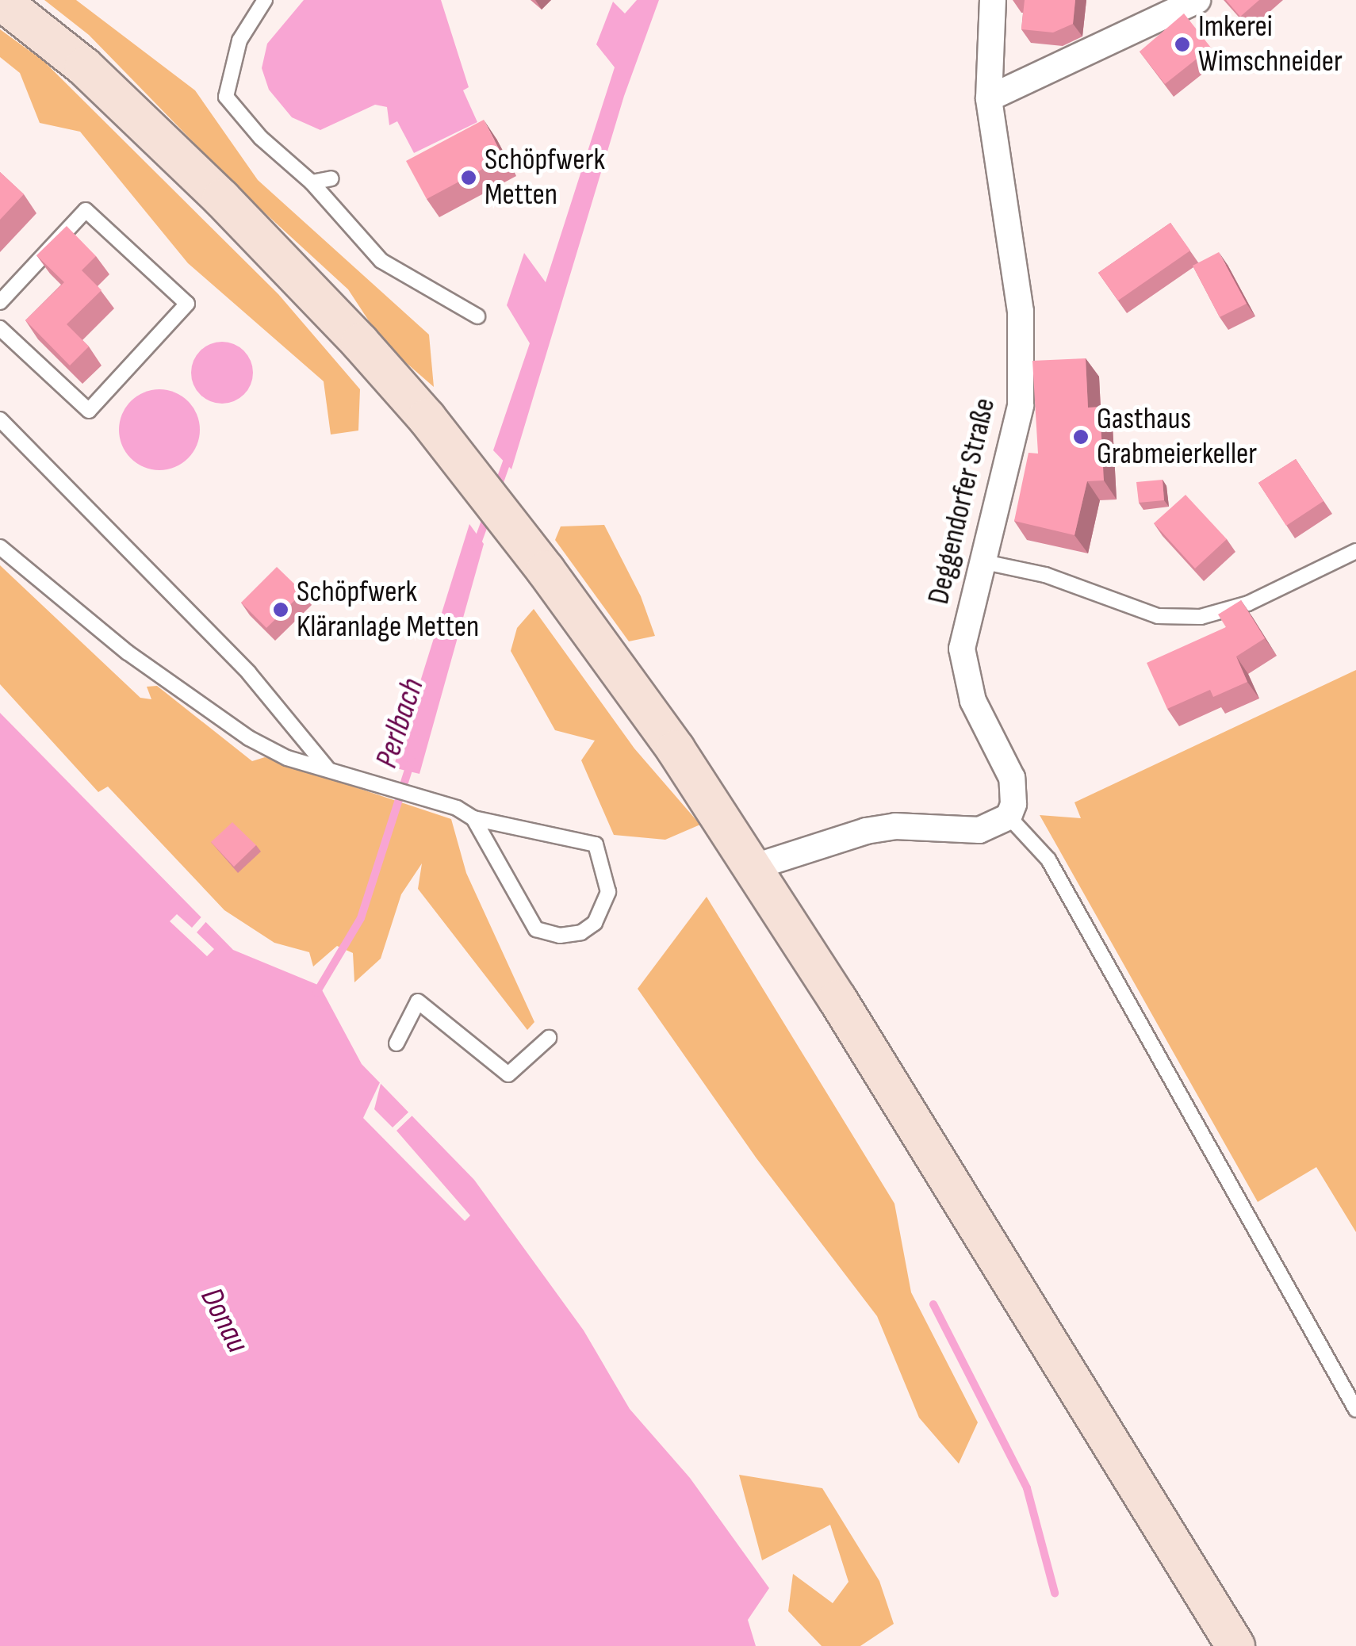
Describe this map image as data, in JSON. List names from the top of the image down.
{
  "streets": {
    "street": ["Deggendorfer Straße"]
  },
  "water": ["Perlbach", "Donau"],
  "places": [
    "Imkerei Wimschneider",
    "Schöpfwerk Metten",
    "Gasthaus Grabmeierkeller",
    "Schöpfwerk Kläranlage Metten"
  ]
}
